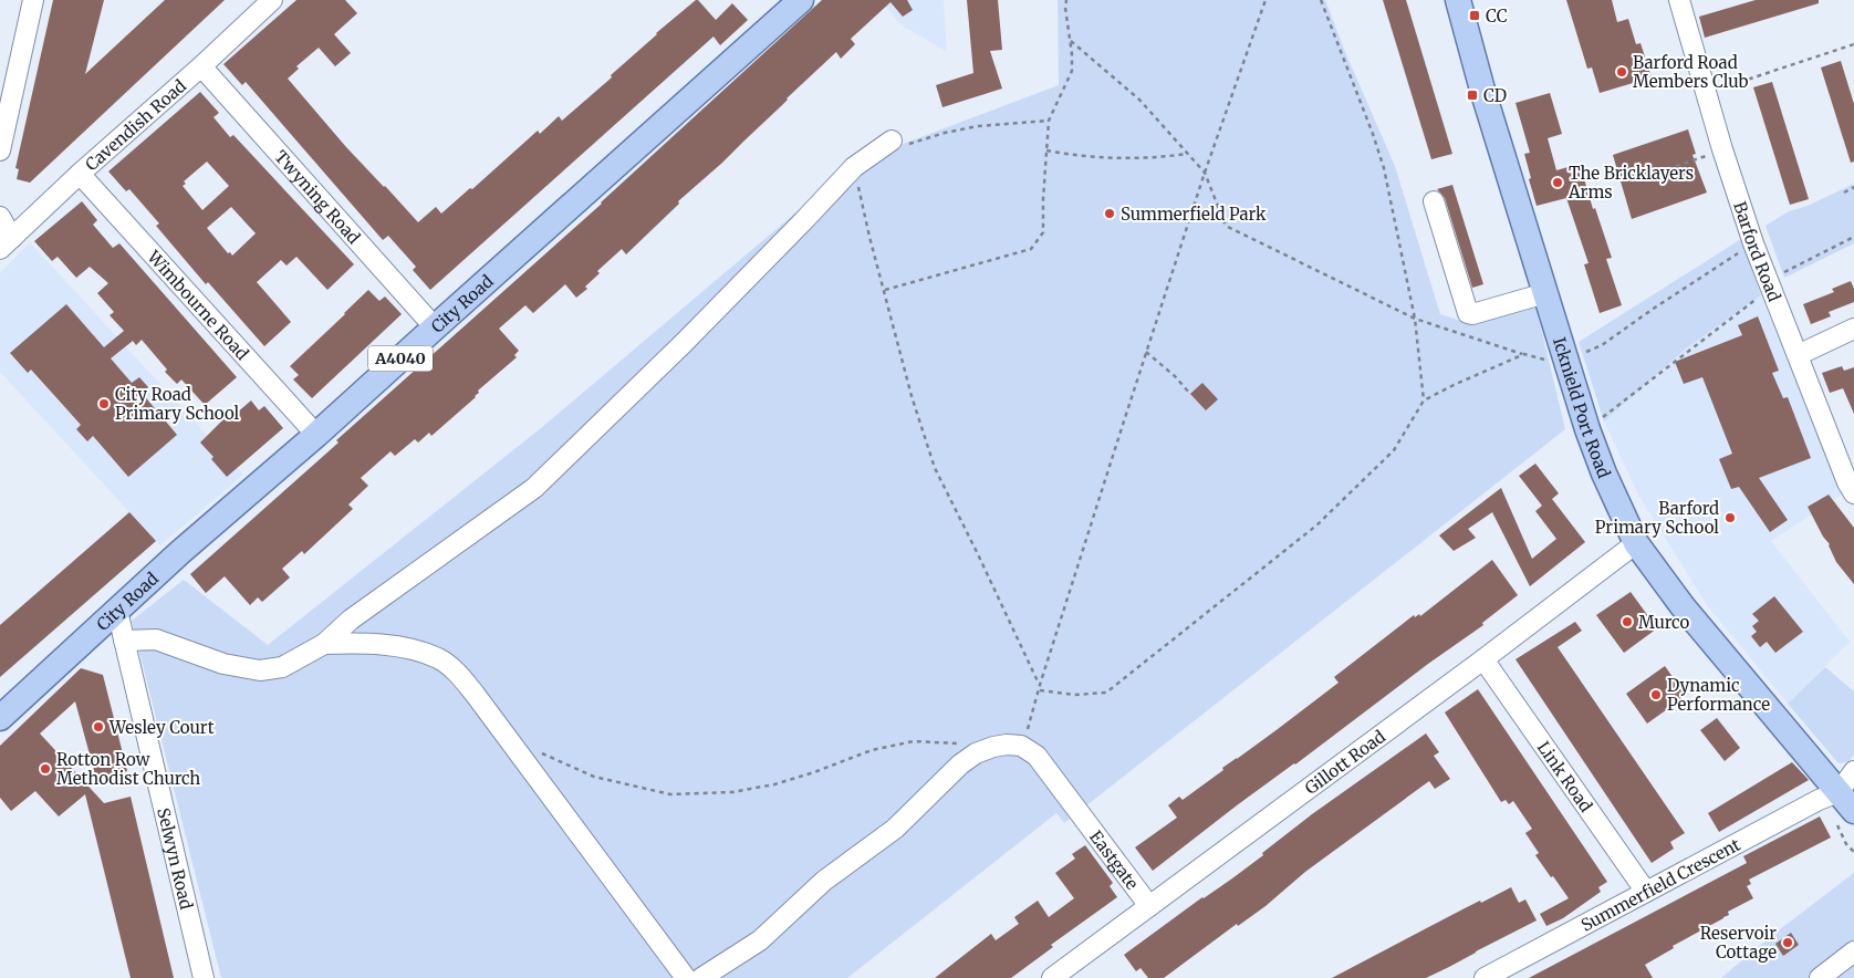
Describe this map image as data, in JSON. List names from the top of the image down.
{
  "streets": {
    "main road": ["City Road", "A4040", "Icknield Port Road"],
    "street": [
      "Cavendish Road",
      "Twyning Road",
      "Barford Road",
      "Wimbourne Road",
      "Gillott Road",
      "Link Road",
      "Selwyn Road",
      "Eastgate",
      "Summerfield Crescent"
    ]
  },
  "crossings": [
    ["Cavendish Road", "Twyning Road"],
    ["Cavendish Road", "Wimbourne Road"],
    ["Twyning Road", "City Road"],
    ["City Road", "Wimbourne Road"],
    ["City Road", "Selwyn Road"],
    ["Icknield Port Road", "Gillott Road"],
    ["Icknield Port Road", "Summerfield Crescent"],
    ["Gillott Road", "Link Road"],
    ["Gillott Road", "Eastgate"],
    ["Link Road", "Summerfield Crescent"]
  ],
  "places": {
    "transit": ["CC", "CD"],
    "other": [
      "Barford Road Members Club",
      "The Bricklayers Arms",
      "Summerfield Park",
      "City Road Primary School",
      "Barford Primary School",
      "Murco",
      "Dynamic Performance",
      "Wesley Court",
      "Rotton Row Methodist Church",
      "Reservoir Cottage"
    ]
  }
}
